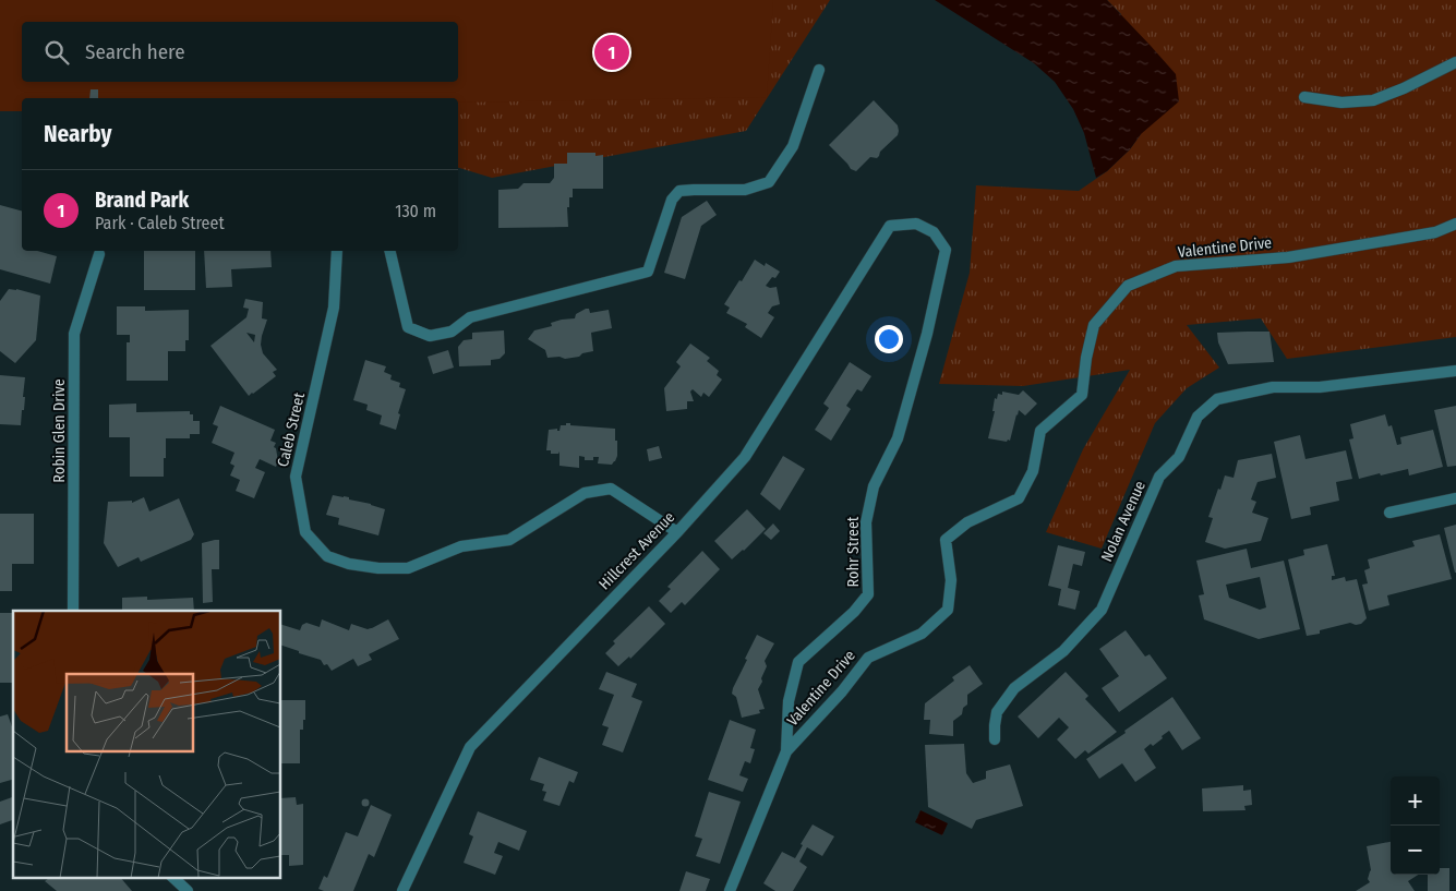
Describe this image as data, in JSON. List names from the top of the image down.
{
  "streets": {
    "street": [
      "Valentine Drive",
      "Caleb Street",
      "Robin Glen Drive",
      "Nolan Avenue",
      "Hillcrest Avenue",
      "Rohr Street"
    ]
  },
  "crossings": [
    ["Valentine Drive", "Rohr Street"],
    ["Caleb Street", "Hillcrest Avenue"],
    ["Hillcrest Avenue", "Rohr Street"]
  ],
  "page": {
    "search": "Search here",
    "pins": "1",
    "heading": "Nearby",
    "list": [
      {
        "mark": "1",
        "name": "Brand Park",
        "note": "Park · Caleb Street",
        "value": "130 m"
      }
    ],
    "map_buttons": ["+", "−"]
  }
}
